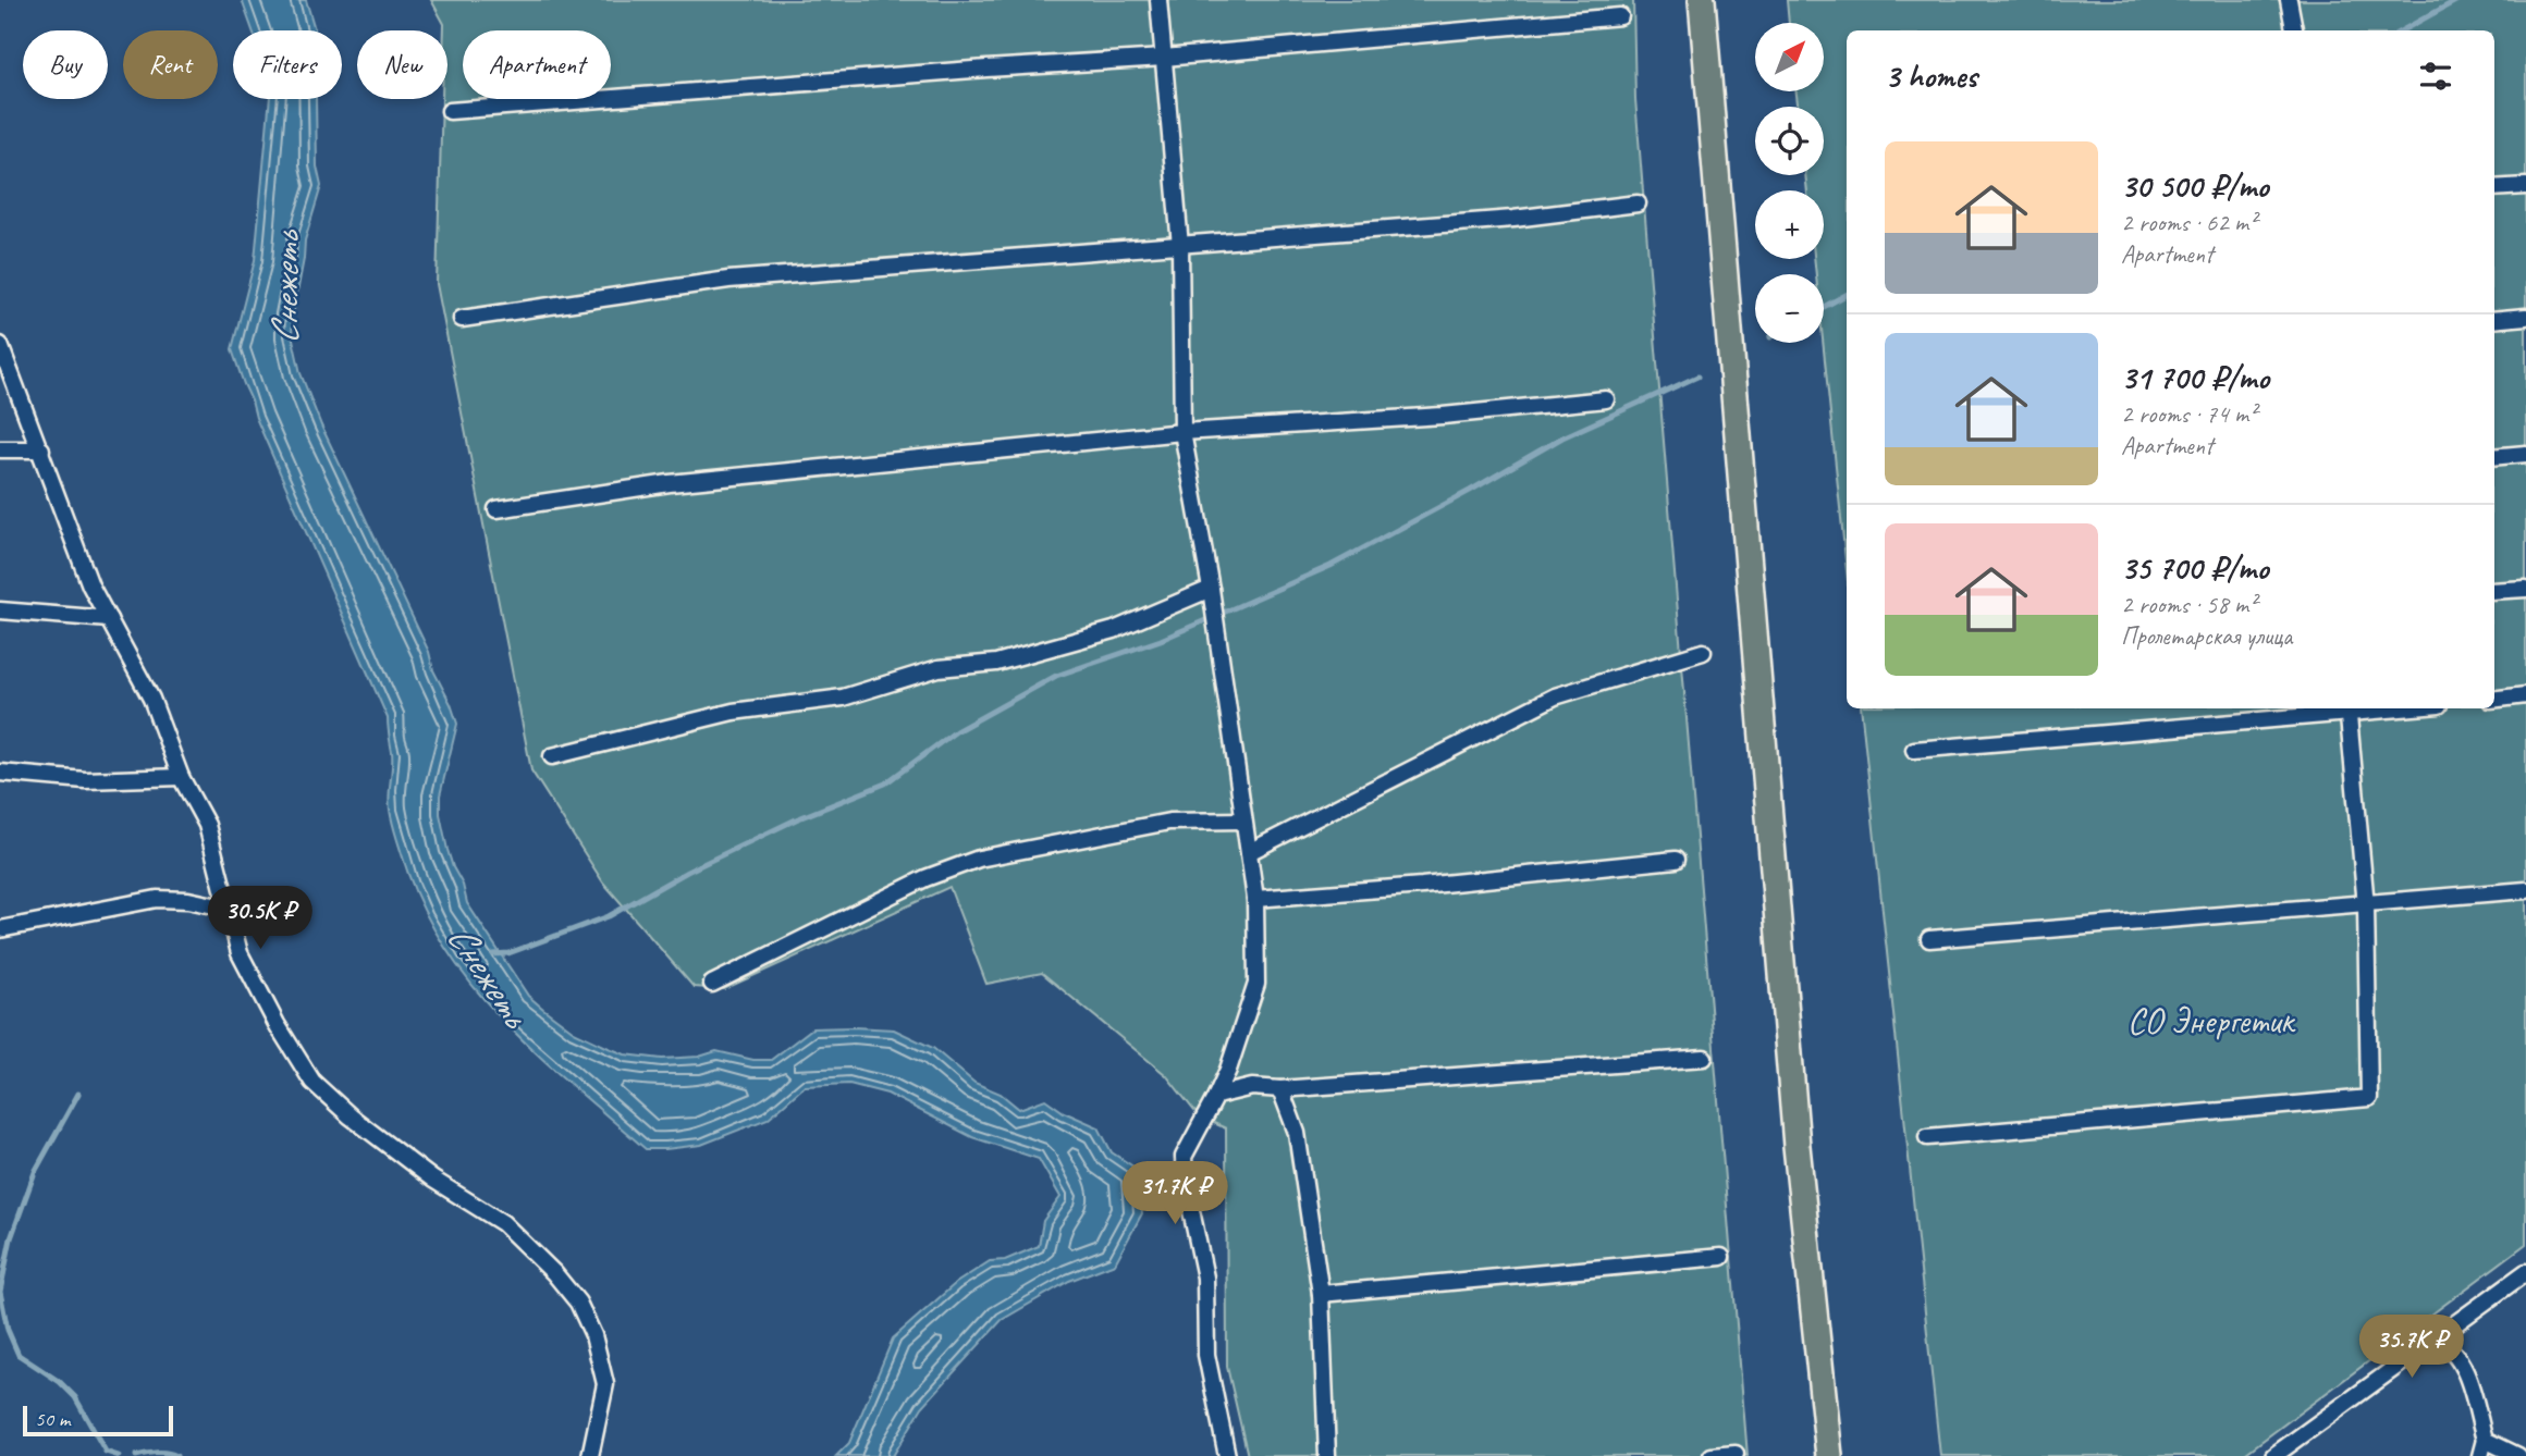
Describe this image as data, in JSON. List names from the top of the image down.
{
  "water": ["Снежеть"],
  "parks": ["СО Энергетик"],
  "scale_bar": "50 m",
  "north": "top right",
  "page": {
    "map_buttons": ["+", "−"],
    "chip": [
      "Buy",
      "Rent",
      "Filters",
      "New",
      "Apartment"
    ],
    "heading": "3 homes",
    "list": [
      {
        "name": "30 500 ₽/mo",
        "note": "2 rooms · 62 m² · Apartment"
      },
      {
        "name": "31 700 ₽/mo",
        "note": "2 rooms · 74 m² · Apartment"
      },
      {
        "name": "35 700 ₽/mo",
        "note": "2 rooms · 58 m² · Пролетарская улица"
      }
    ],
    "price": ["30.5K ₽", "31.7K ₽", "35.7K ₽"],
    "scale": "50 m"
  }
}
